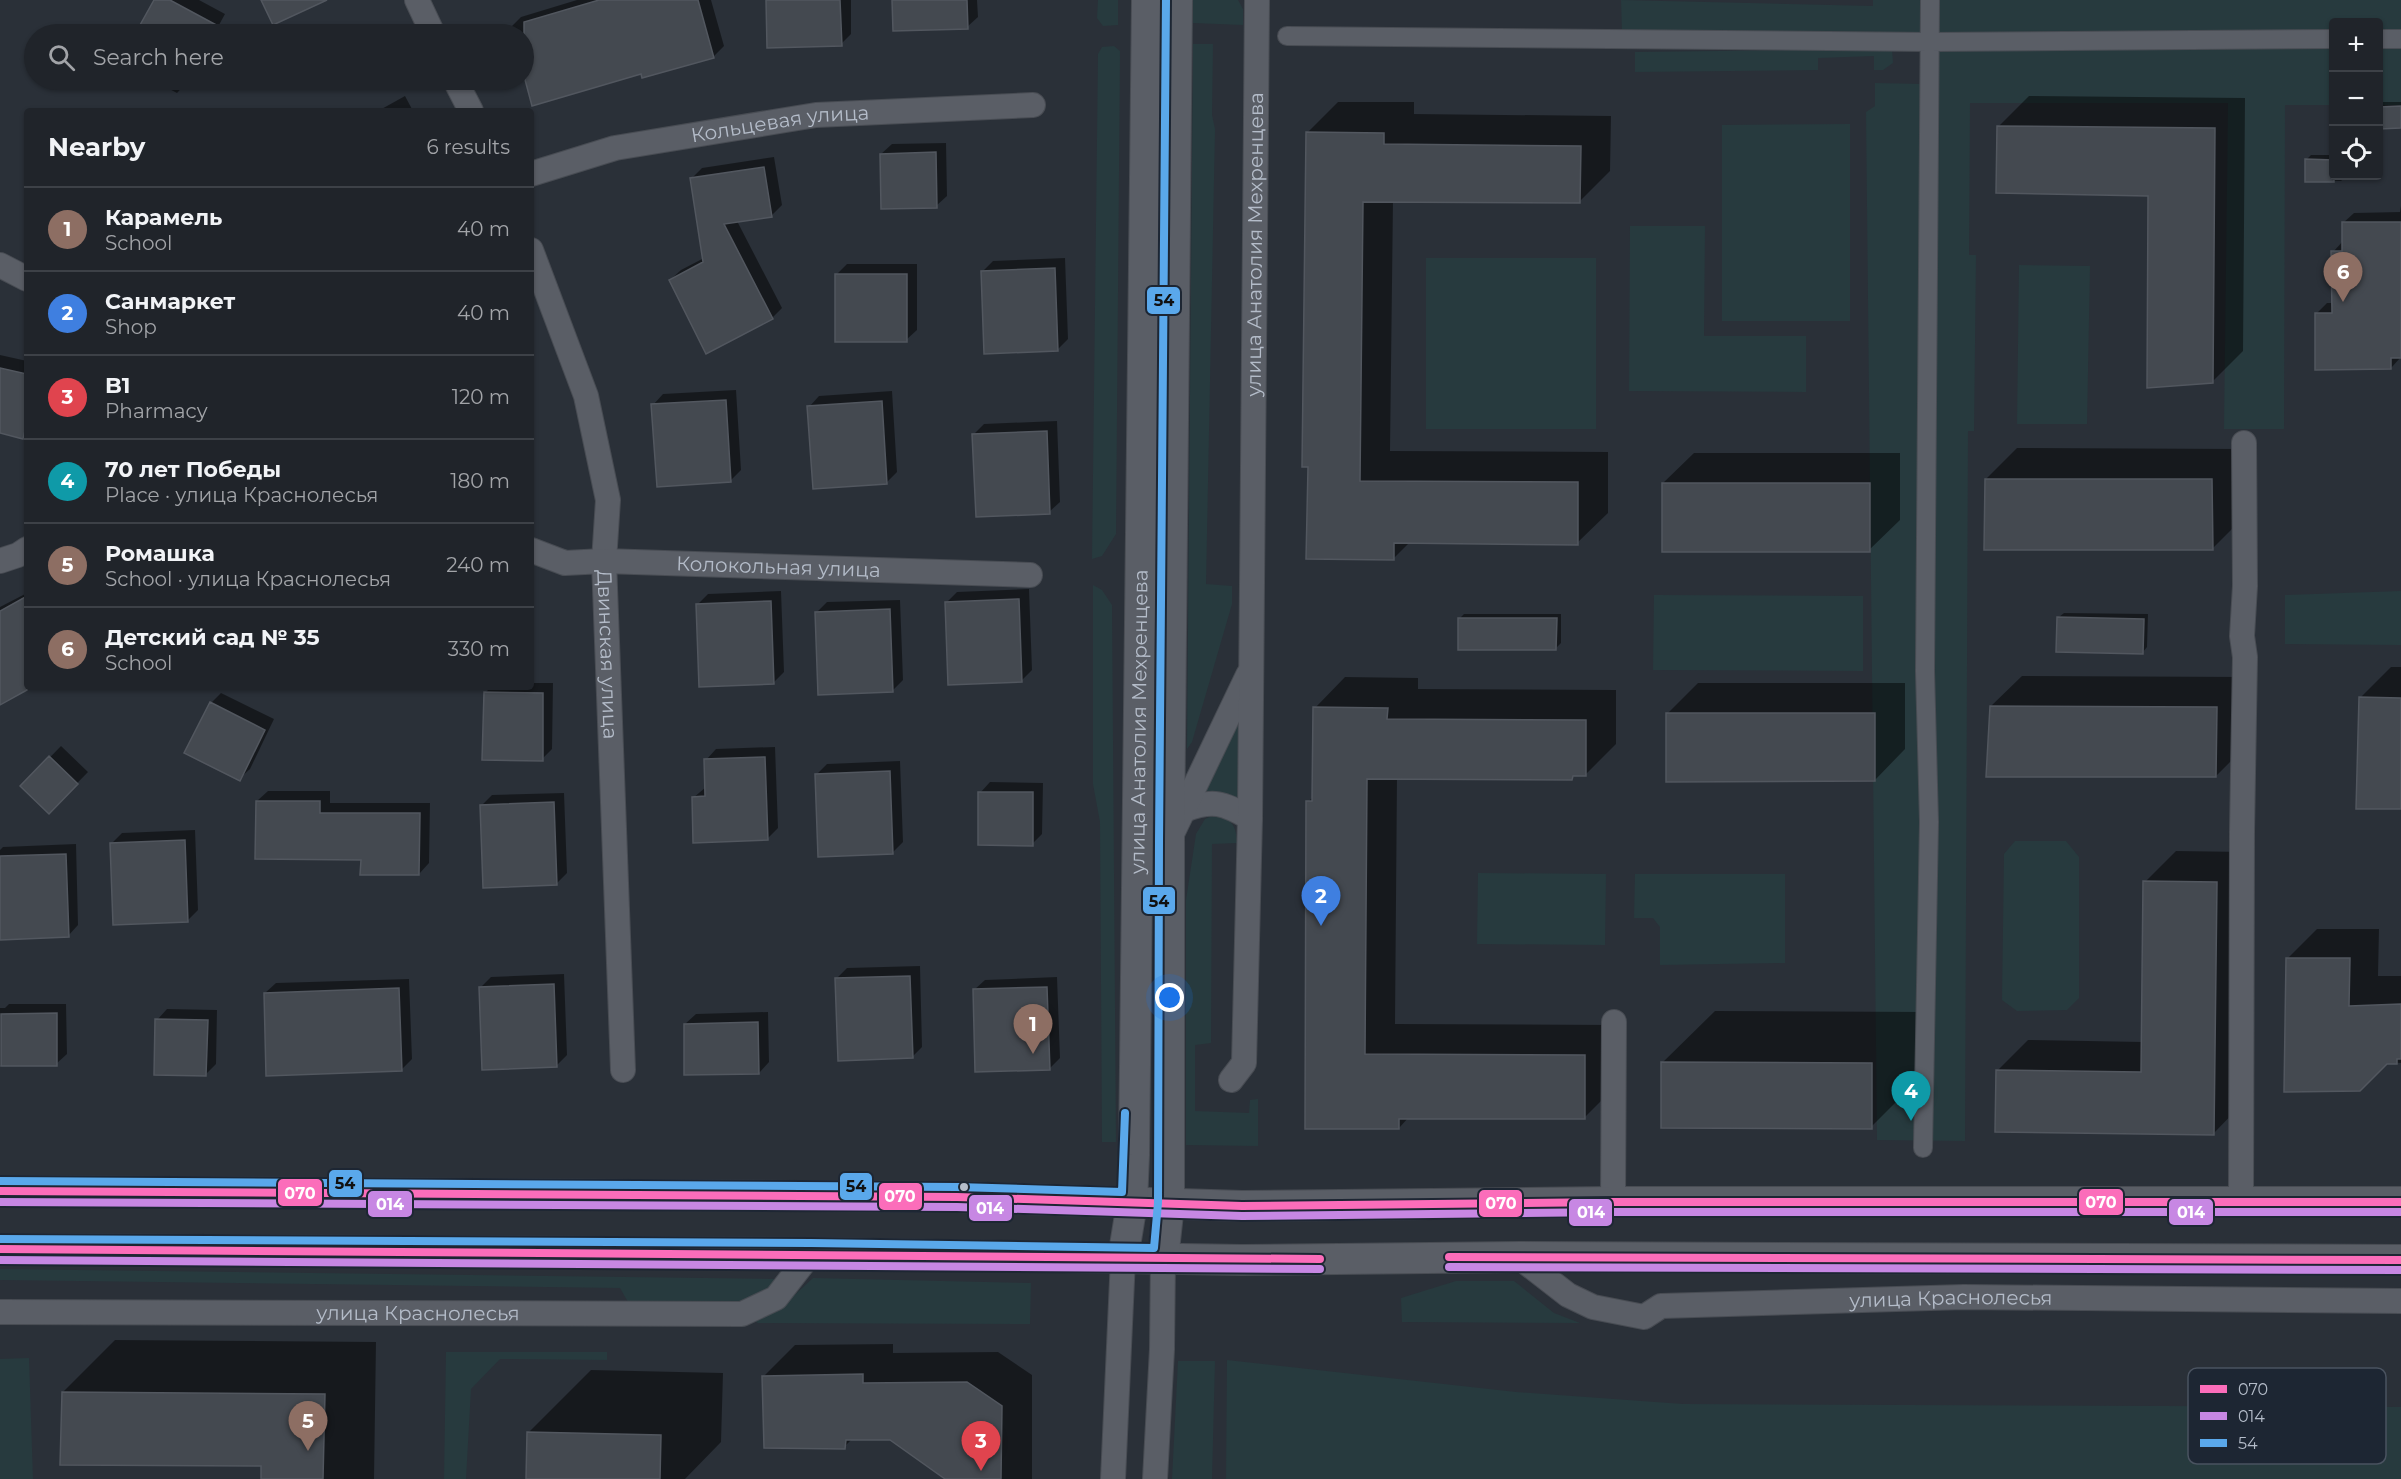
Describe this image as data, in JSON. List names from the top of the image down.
{
  "streets": {
    "street": [
      "Кольцевая улица",
      "улица Анатолия Мехренцева",
      "Колокольная улица",
      "Двинская улица",
      "улица Краснолесья"
    ]
  },
  "crossings": [
    ["улица Анатолия Мехренцева", "улица Краснолесья"],
    ["Колокольная улица", "Двинская улица"]
  ],
  "lines": ["transit line 54", "transit line 070", "transit line 014"],
  "legend": ["070", "014", "54"],
  "page": {
    "map_buttons": ["+", "−"],
    "search": "Search here",
    "heading": ["Nearby", "6 results"],
    "list": [
      {
        "mark": "1",
        "name": "Карамель",
        "note": "School",
        "value": "40 m"
      },
      {
        "mark": "2",
        "name": "Санмаркет",
        "note": "Shop",
        "value": "40 m"
      },
      {
        "mark": "3",
        "name": "B1",
        "note": "Pharmacy",
        "value": "120 m"
      },
      {
        "mark": "4",
        "name": "70 лет Победы",
        "note": "Place · улица Краснолесья",
        "value": "180 m"
      },
      {
        "mark": "5",
        "name": "Ромашка",
        "note": "School · улица Краснолесья",
        "value": "240 m"
      },
      {
        "mark": "6",
        "name": "Детский сад № 35",
        "note": "School",
        "value": "330 m"
      }
    ],
    "pins": [
      "6",
      "2",
      "1",
      "4",
      "5",
      "3"
    ]
  }
}
